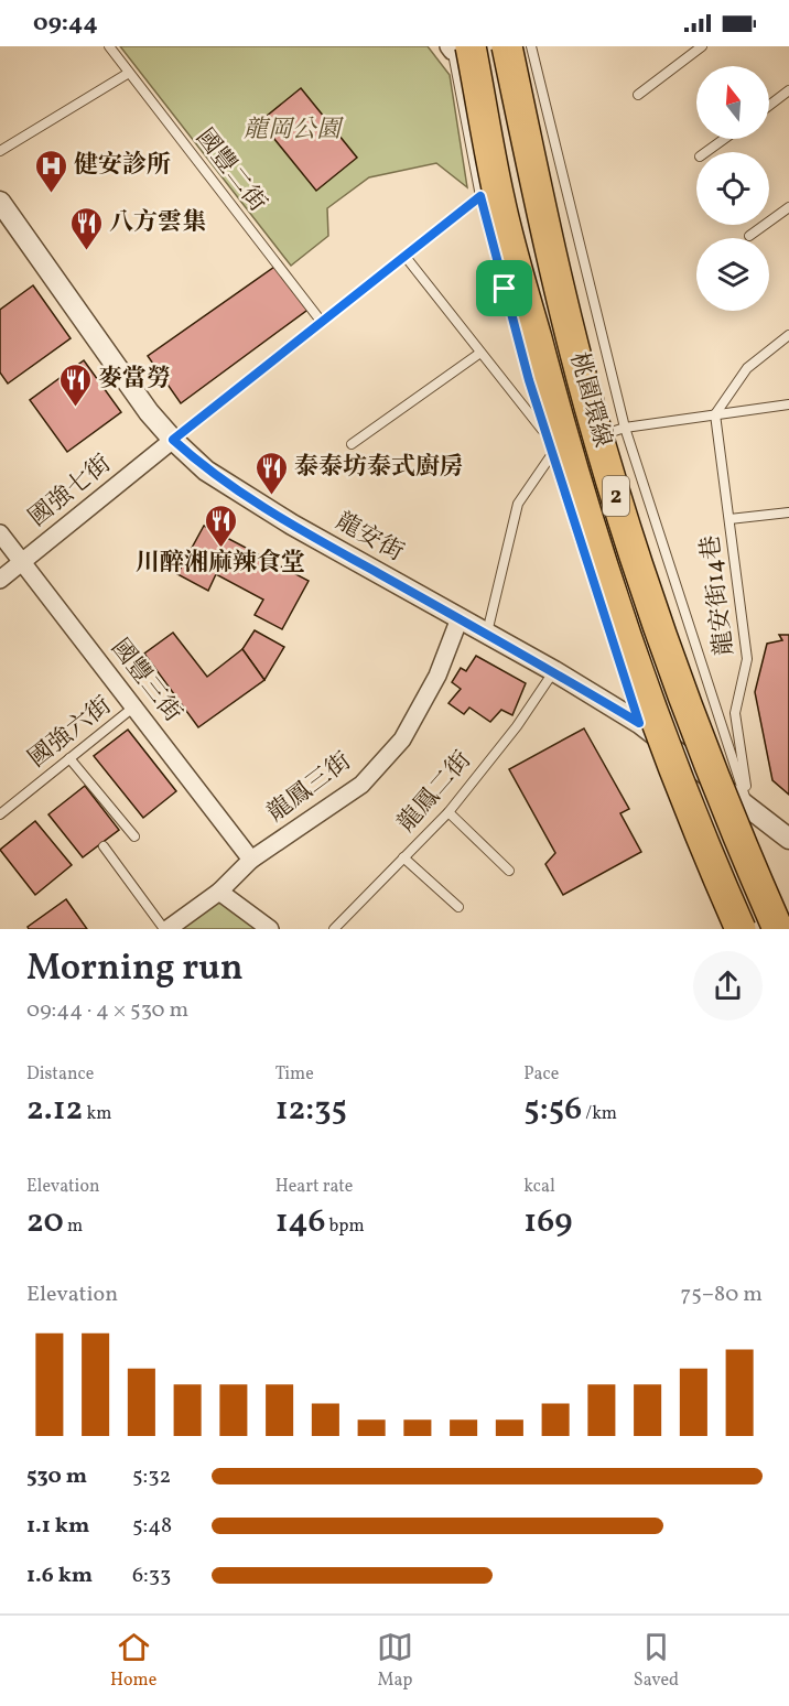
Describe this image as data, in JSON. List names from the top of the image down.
{
  "streets": {
    "highway": ["桃園環線", "2"],
    "street": [
      "國強七街",
      "龍安街",
      "國豐三街",
      "龍鳳三街"
    ],
    "lane": [
      "國豐二街",
      "龍安街14巷",
      "國強六街",
      "龍鳳二街"
    ]
  },
  "crossings": [
    ["國強七街", "龍安街"],
    ["國強七街", "國豐三街"],
    ["龍安街", "龍安街14巷"],
    ["龍安街", "龍鳳三街"],
    ["龍安街", "龍鳳二街"],
    ["國豐三街", "國強六街"],
    ["國豐三街", "龍鳳三街"]
  ],
  "parks": ["龍岡公園"],
  "places": {
    "hospital": ["健安診所"],
    "restaurant": [
      "八方雲集",
      "麥當勞",
      "泰泰坊泰式廚房",
      "川醉湘麻辣食堂"
    ]
  },
  "north": "top",
  "page": {
    "status": "09:44",
    "heading": ["Morning run", "09:44 · 4 × 530 m"],
    "stats": [
      ["Distance", "2.12 km"],
      ["Time", "12:35"],
      ["Pace", "5:56 /km"],
      ["Elevation", "20 m"],
      ["Heart rate", "146 bpm"],
      ["kcal", "169"]
    ],
    "chart": ["Elevation", "75–80 m"],
    "list": [
      {
        "name": "530 m",
        "note": "5:32"
      },
      {
        "name": "1.1 km",
        "note": "5:48"
      },
      {
        "name": "1.6 km",
        "note": "6:33"
      }
    ],
    "tabs": ["Home", "Map", "Saved"]
  }
}
